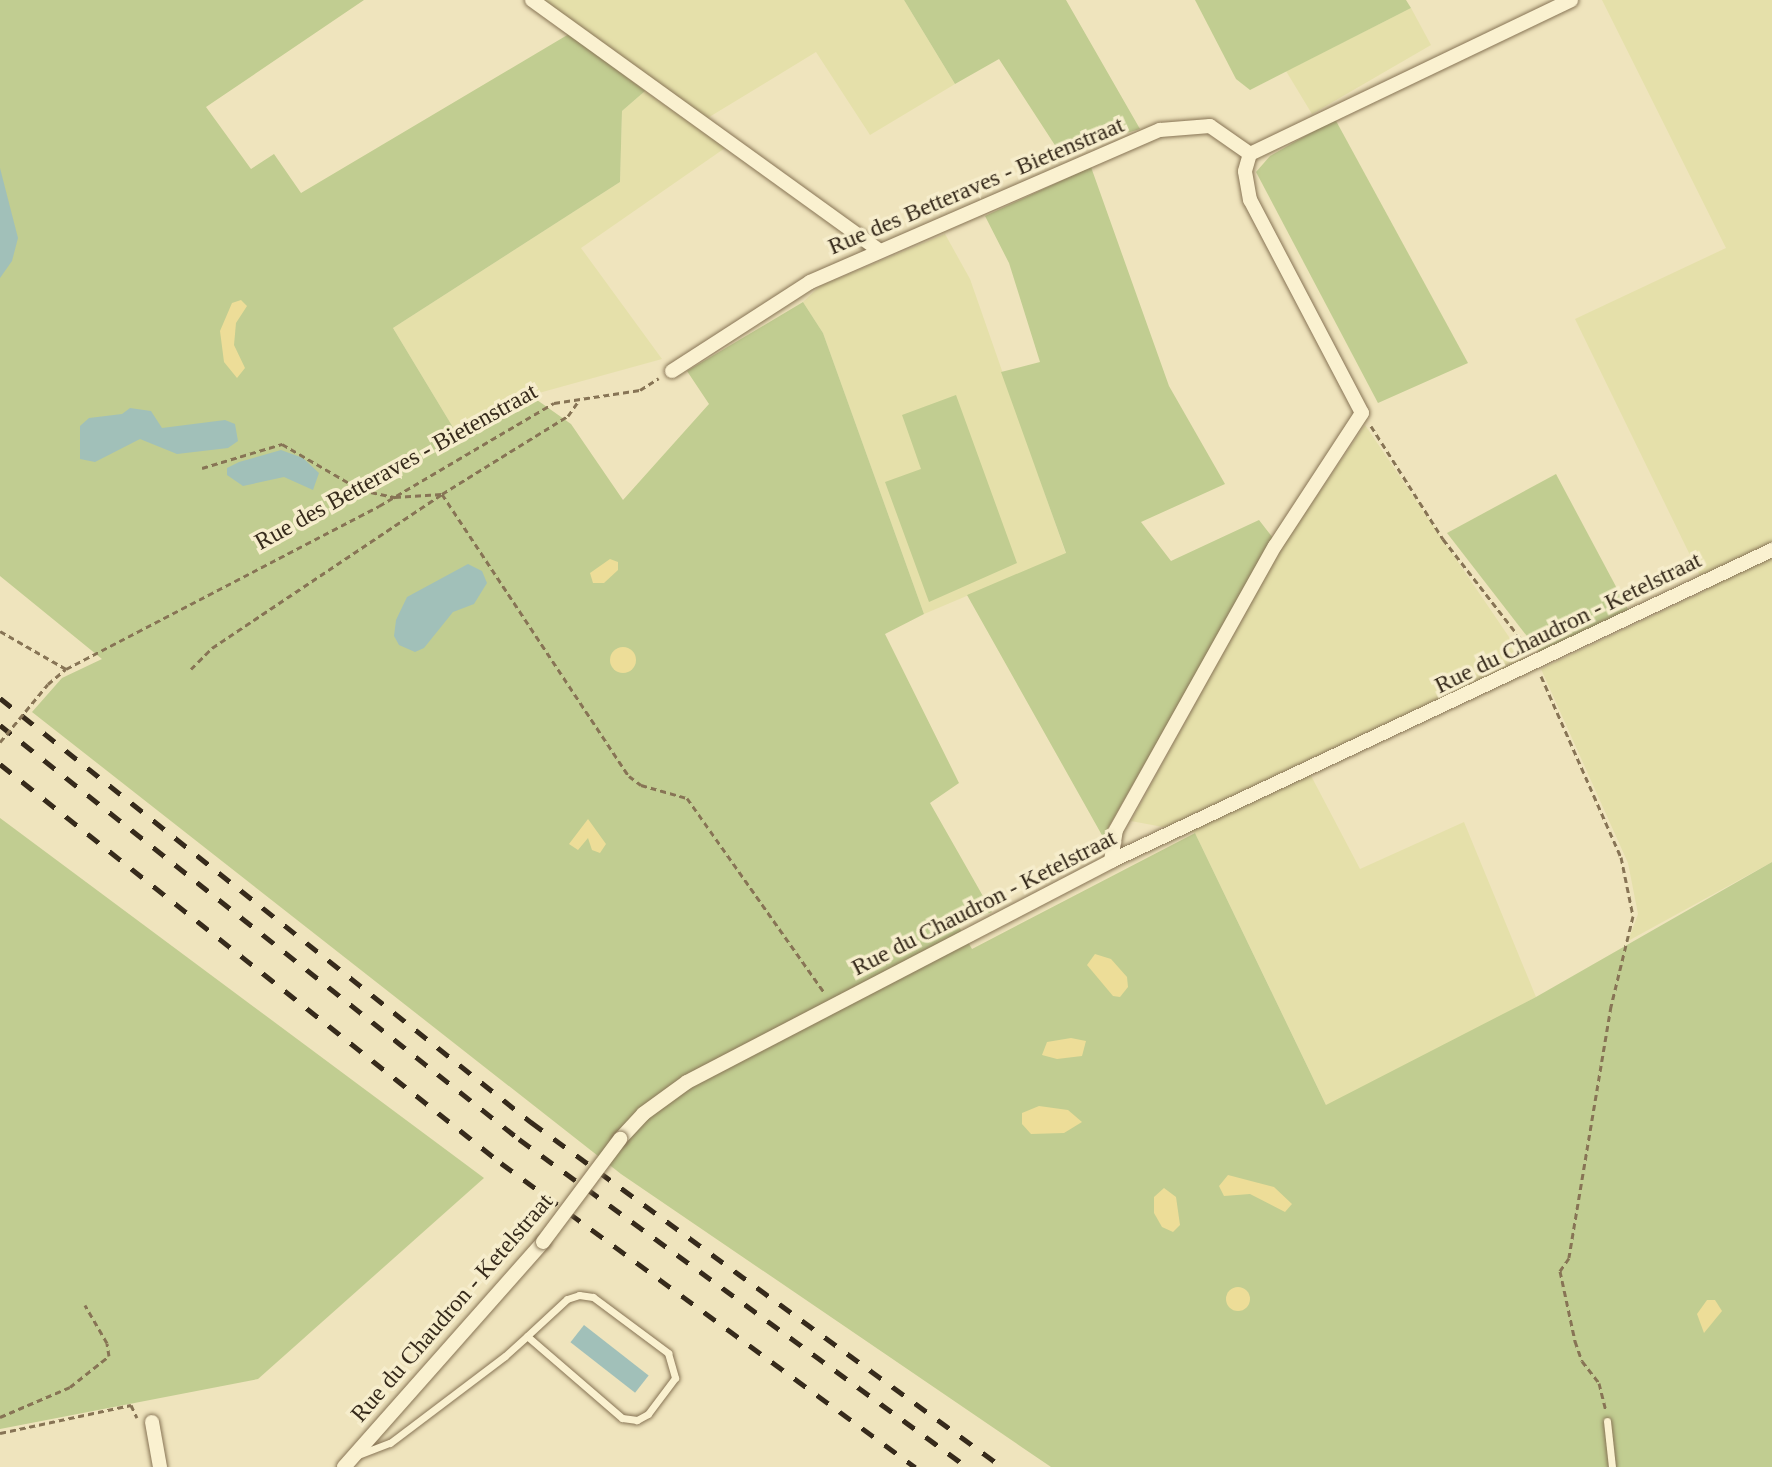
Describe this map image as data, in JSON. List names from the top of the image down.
{
  "streets": {
    "street": ["Rue des Betteraves - Bietenstraat", "Rue du Chaudron - Ketelstraat"]
  }
}
